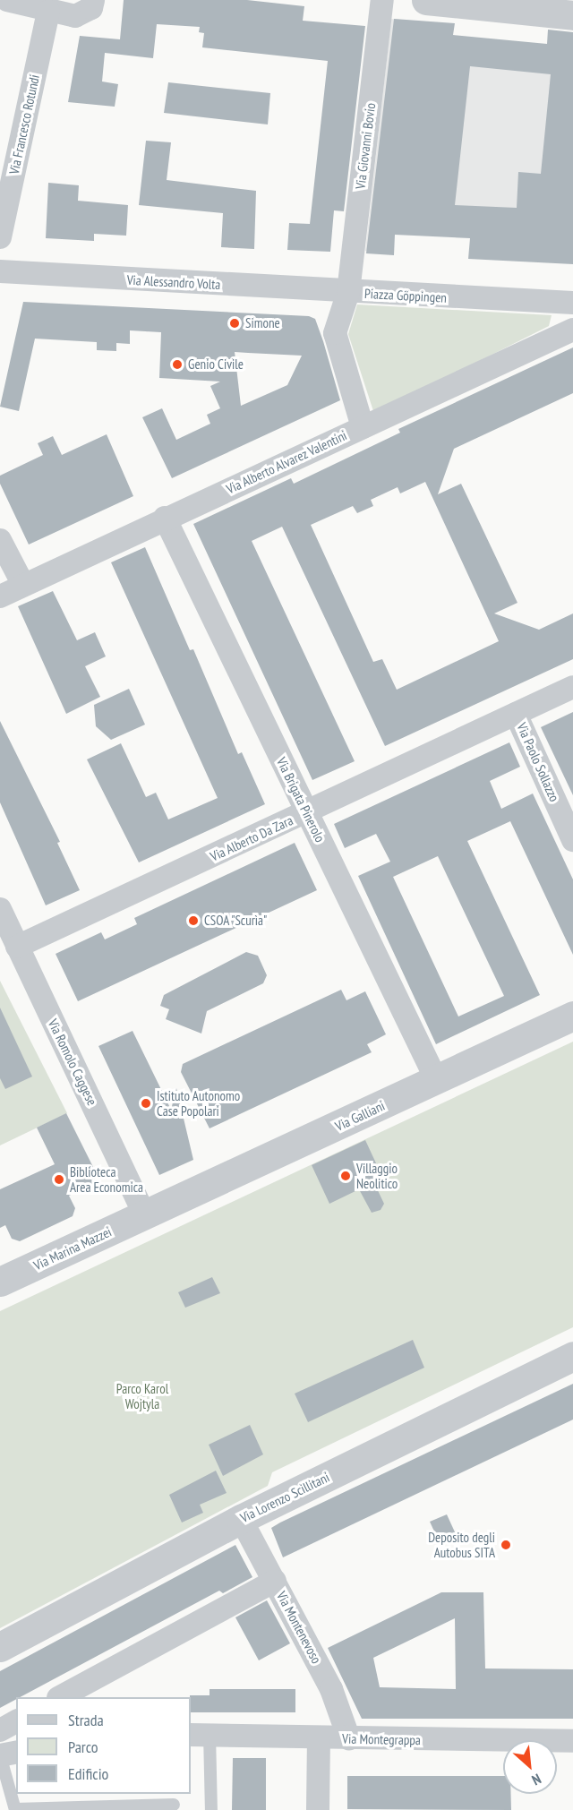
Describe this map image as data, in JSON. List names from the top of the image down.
{
  "streets": {
    "street": [
      "Via Francesco Rotundi",
      "Via Giovanni Bovio",
      "Via Alessandro Volta",
      "Piazza Göppingen",
      "Via Alberto Alvarez Valentini",
      "Via Paolo Sollazzo",
      "Via Brigata Pinerolo",
      "Via Alberto Da Zara",
      "Via Romolo Caggese",
      "Via Galliani",
      "Via Marina Mazzei",
      "Via Lorenzo Scillitani",
      "Via Montenevoso",
      "Via Montegrappa"
    ]
  },
  "crossings": [
    ["Via Giovanni Bovio", "Via Alessandro Volta"],
    ["Via Giovanni Bovio", "Piazza Göppingen"],
    ["Via Alessandro Volta", "Piazza Göppingen"],
    ["Piazza Göppingen", "Via Alberto Alvarez Valentini"],
    ["Via Alberto Alvarez Valentini", "Via Brigata Pinerolo"],
    ["Via Paolo Sollazzo", "Via Alberto Da Zara"],
    ["Via Brigata Pinerolo", "Via Alberto Da Zara"],
    ["Via Brigata Pinerolo", "Via Galliani"],
    ["Via Alberto Da Zara", "Via Romolo Caggese"],
    ["Via Romolo Caggese", "Via Galliani"],
    ["Via Romolo Caggese", "Via Marina Mazzei"],
    ["Via Galliani", "Via Marina Mazzei"],
    ["Via Lorenzo Scillitani", "Via Montenevoso"],
    ["Via Montenevoso", "Via Montegrappa"]
  ],
  "parks": ["Parco Karol Wojtyla"],
  "places": [
    "Simone",
    "Genio Civile",
    "CSOA \"Scurìa\"",
    "Istituto Autonomo Case Popolari",
    "Villaggio Neolitico",
    "Biblioteca Area Economica",
    "Deposito degli Autobus SITA"
  ],
  "legend": ["Strada", "Parco", "Edificio"],
  "north": "bottom right"
}
